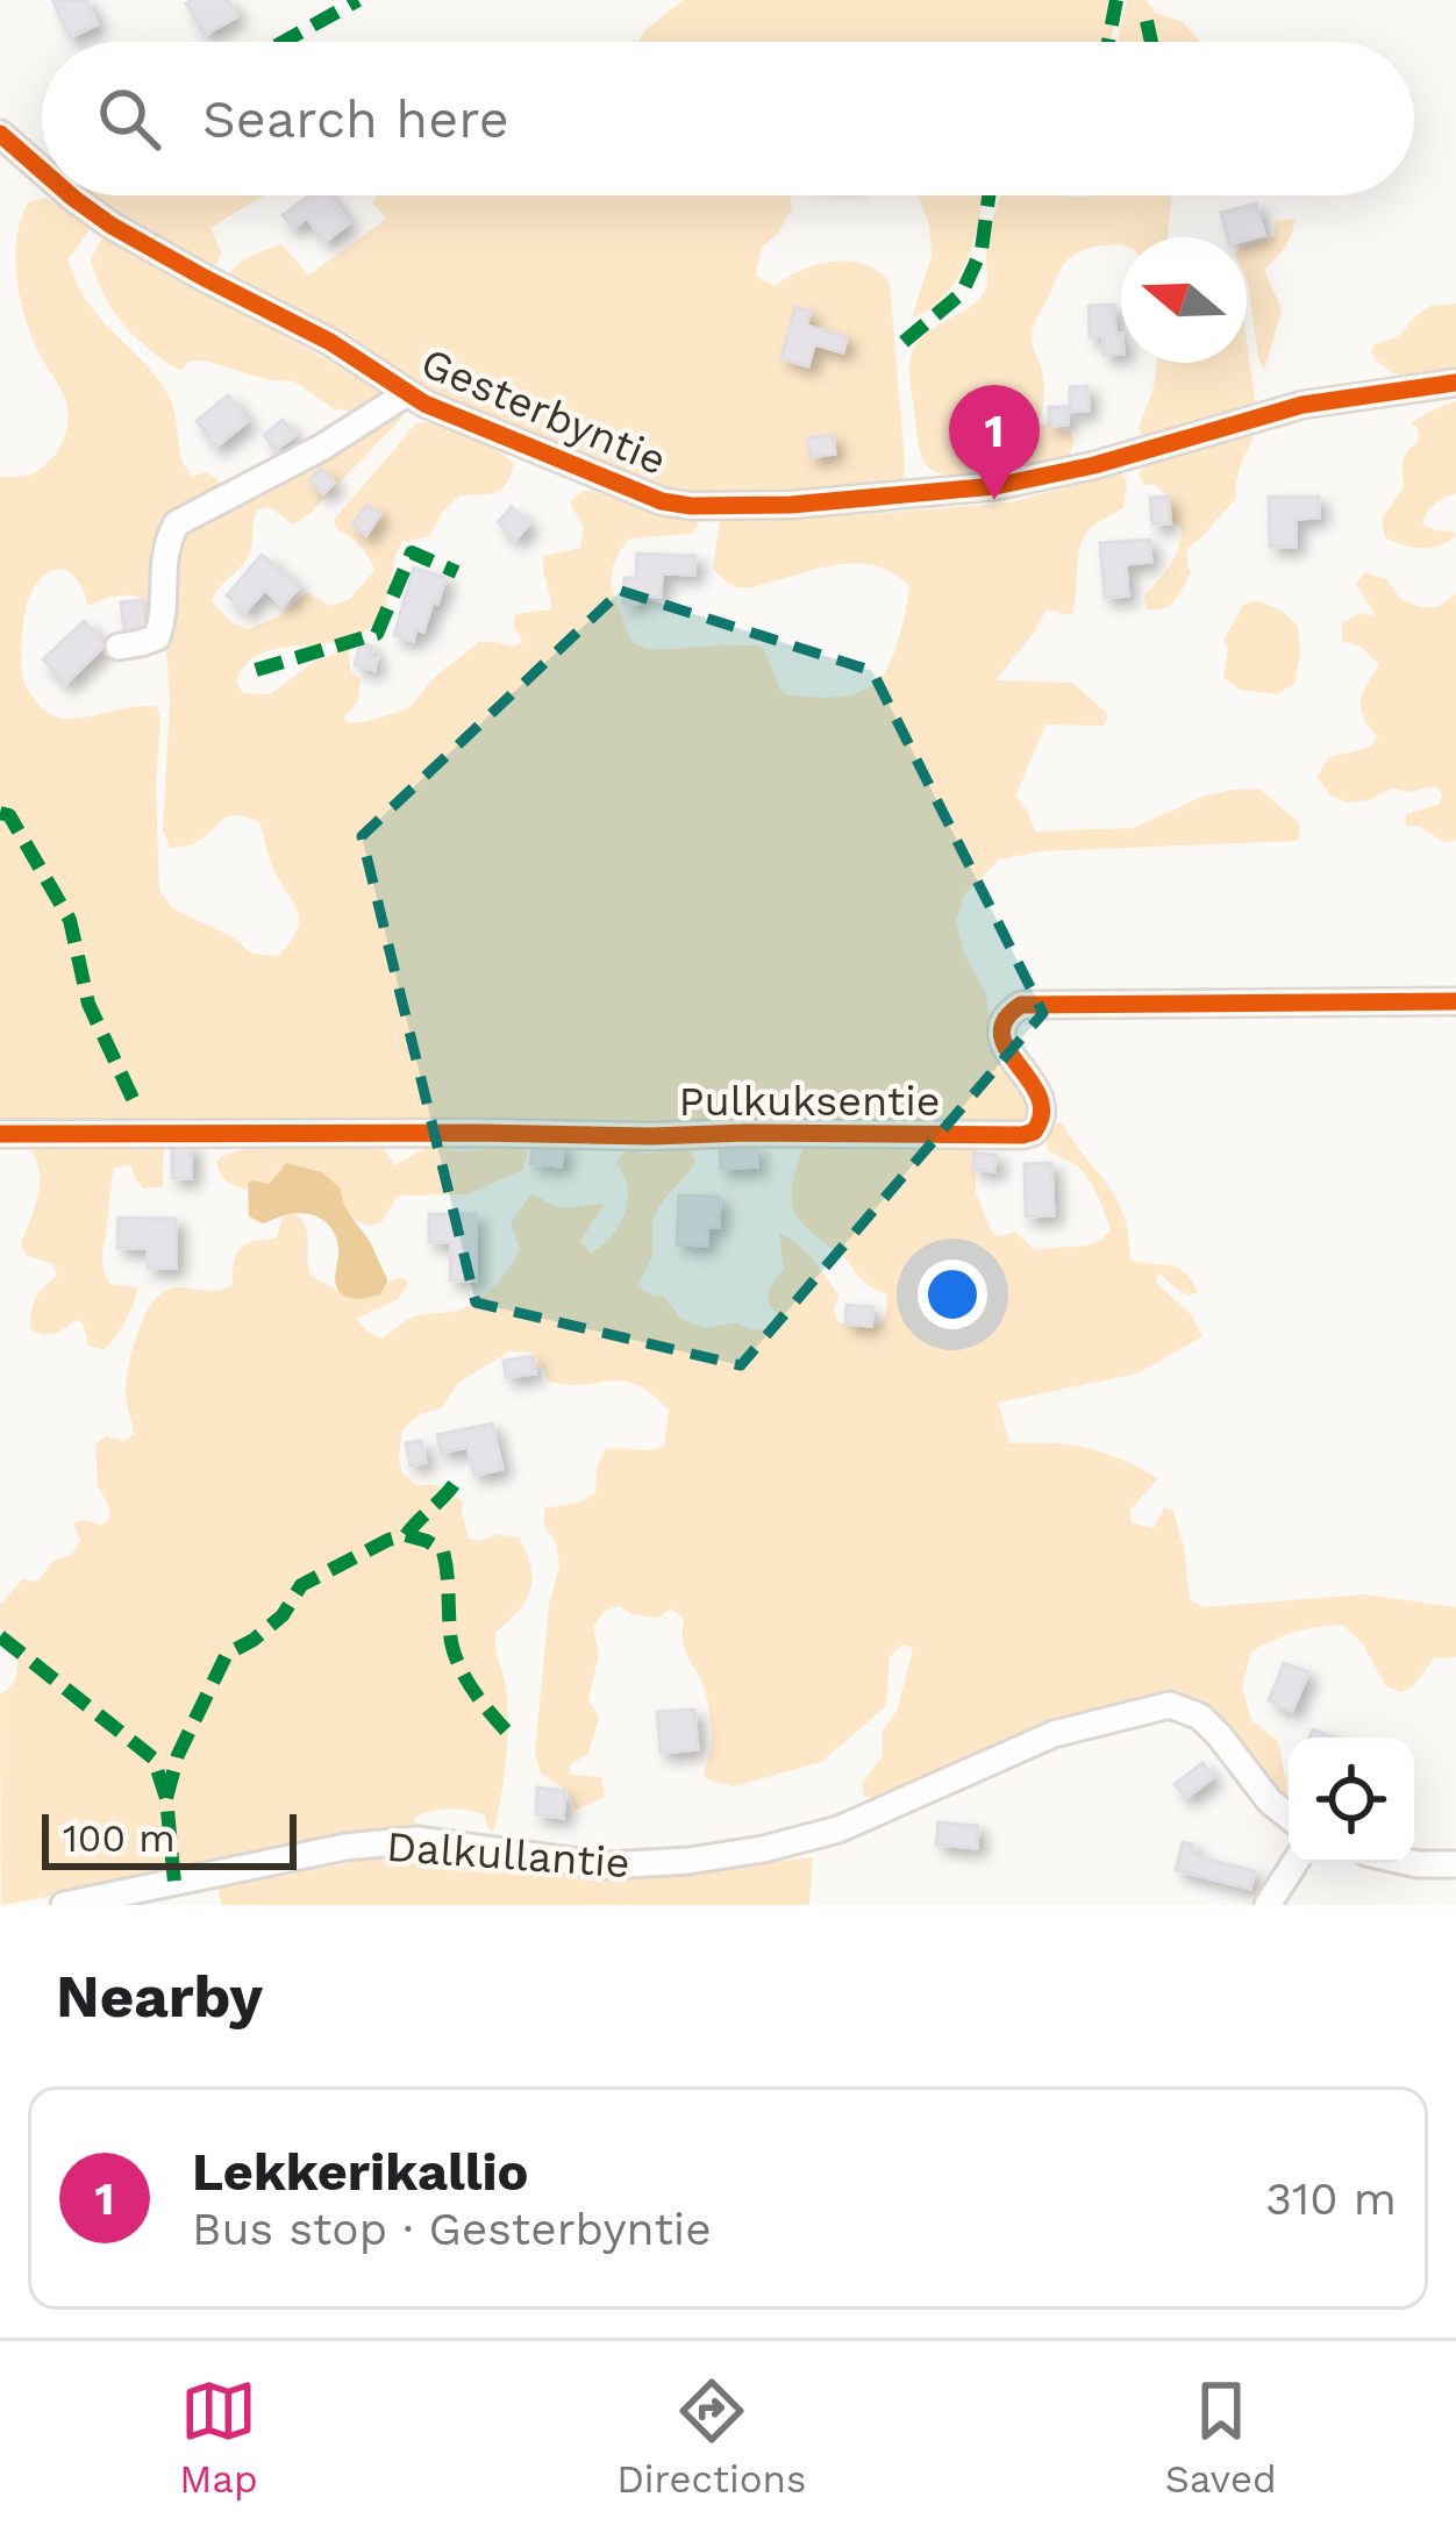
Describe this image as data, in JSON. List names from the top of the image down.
{
  "streets": {
    "street": ["Gesterbyntie", "Pulkuksentie", "Dalkullantie"]
  },
  "scale_bar": "100 m",
  "north": "left",
  "page": {
    "search": "Search here",
    "pins": "1",
    "scale": "100 m",
    "heading": "Nearby",
    "list": [
      {
        "mark": "1",
        "name": "Lekkerikallio",
        "note": "Bus stop · Gesterbyntie",
        "value": "310 m"
      }
    ],
    "nav": ["Map", "Directions", "Saved"]
  }
}
